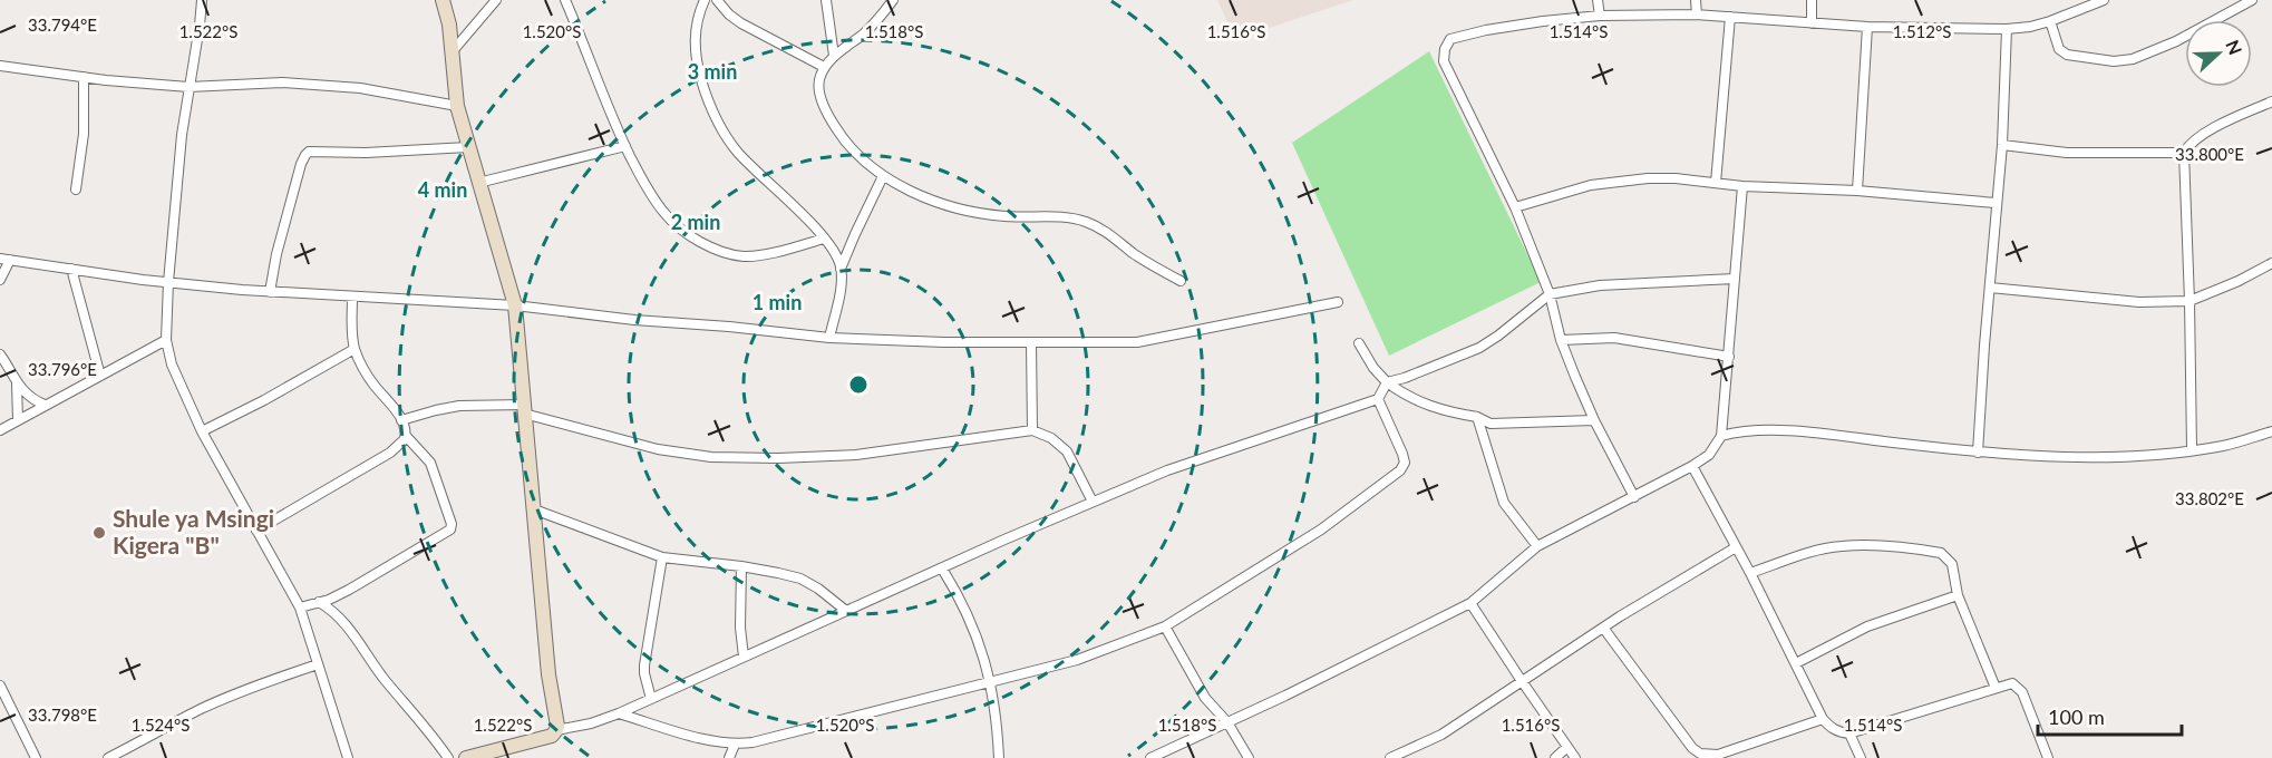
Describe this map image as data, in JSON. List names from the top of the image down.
{
  "places": ["Shule ya Msingi Kigera \"B\""],
  "scale_bar": "100 m",
  "north": "right",
  "coordinates": [
    "33.794°E",
    "1.522°S",
    "1.518°S",
    "1.516°S",
    "1.520°S",
    "1.514°S",
    "1.512°S",
    "33.800°E",
    "33.796°E",
    "33.802°E",
    "33.798°E",
    "1.524°S"
  ],
  "rings": [
    "3 min",
    "4 min",
    "2 min",
    "1 min"
  ]
}
